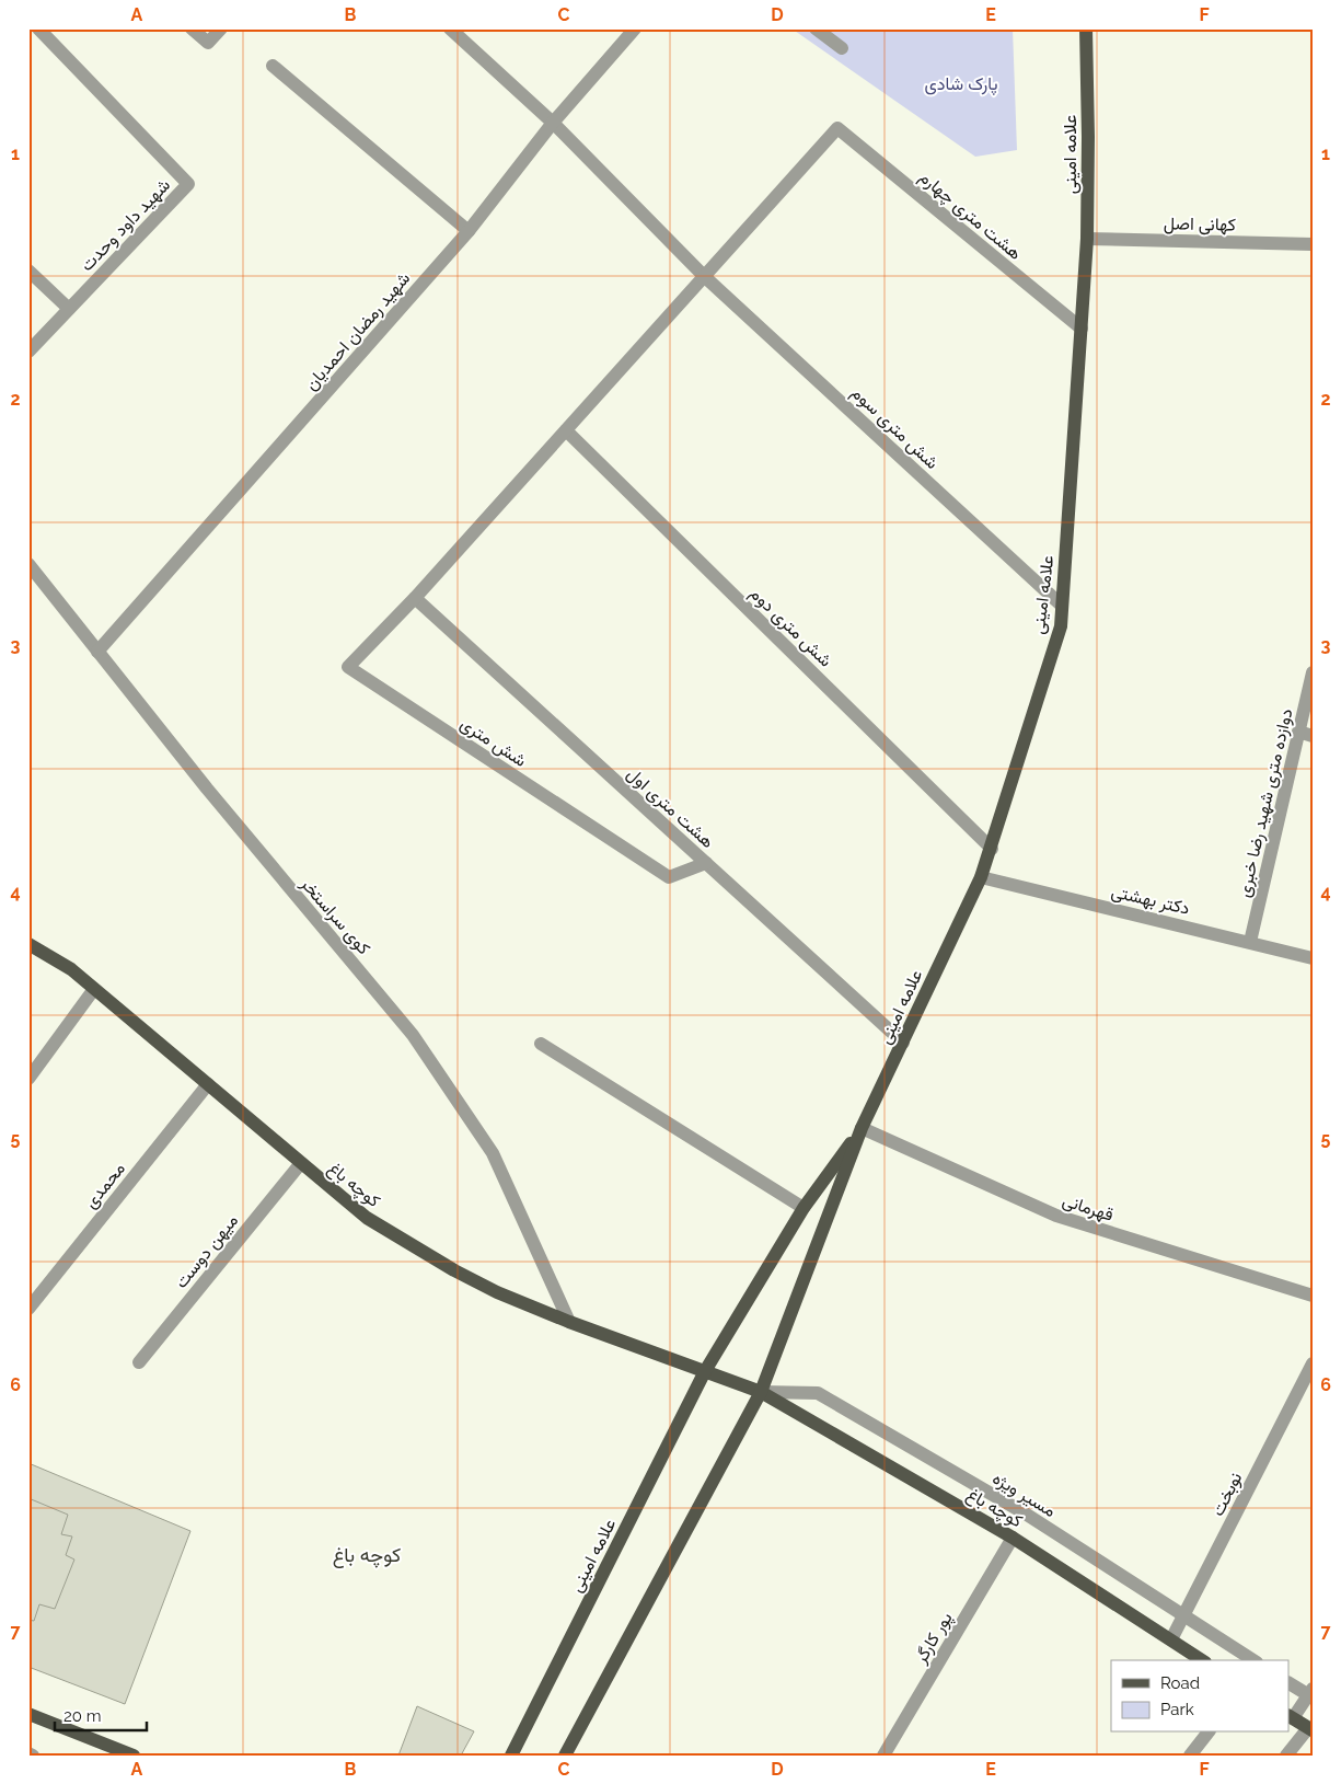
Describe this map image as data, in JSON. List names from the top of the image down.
{
  "streets": {
    "main road": ["علامه امینی", "کوچه باغ"],
    "street": [
      "هشت متری چهارم",
      "کهانی اصل",
      "شهید داود وحدت",
      "شهید رمضان احمدیان",
      "شش متری سوم",
      "شش متری دوم",
      "شش متری",
      "دوازده متری شهید رضا خبری",
      "هشت متری اول",
      "دکتر بهشتی",
      "کوی سراستخر",
      "محمدی",
      "قهرمانی",
      "میهن دوست",
      "مسیر ویژه",
      "نوبخت",
      "پور کارگر"
    ]
  },
  "crossings": [
    ["علامه امینی", "هشت متری چهارم"],
    ["علامه امینی", "کهانی اصل"],
    ["علامه امینی", "شش متری سوم"],
    ["علامه امینی", "شش متری دوم"],
    ["علامه امینی", "هشت متری اول"],
    ["علامه امینی", "دکتر بهشتی"],
    ["علامه امینی", "کوچه باغ"],
    ["علامه امینی", "قهرمانی"],
    ["هشت متری چهارم", "شش متری سوم"],
    ["شهید رمضان احمدیان", "شش متری سوم"],
    ["شهید رمضان احمدیان", "کوی سراستخر"],
    ["شش متری", "هشت متری اول"],
    ["دوازده متری شهید رضا خبری", "دکتر بهشتی"],
    ["کوی سراستخر", "کوچه باغ"],
    ["کوچه باغ", "محمدی"],
    ["کوچه باغ", "میهن دوست"],
    ["کوچه باغ", "مسیر ویژه"],
    ["کوچه باغ", "نوبخت"],
    ["کوچه باغ", "پور کارگر"],
    ["مسیر ویژه", "نوبخت"]
  ],
  "districts": ["کوچه باغ"],
  "parks": ["پارک شادی"],
  "legend": ["Road", "Park"],
  "scale_bar": "20 m",
  "grid": {
    "columns": [
      "A",
      "B",
      "C",
      "D",
      "E",
      "F"
    ],
    "rows": [
      "1",
      "2",
      "3",
      "4",
      "5",
      "6",
      "7"
    ]
  }
}
